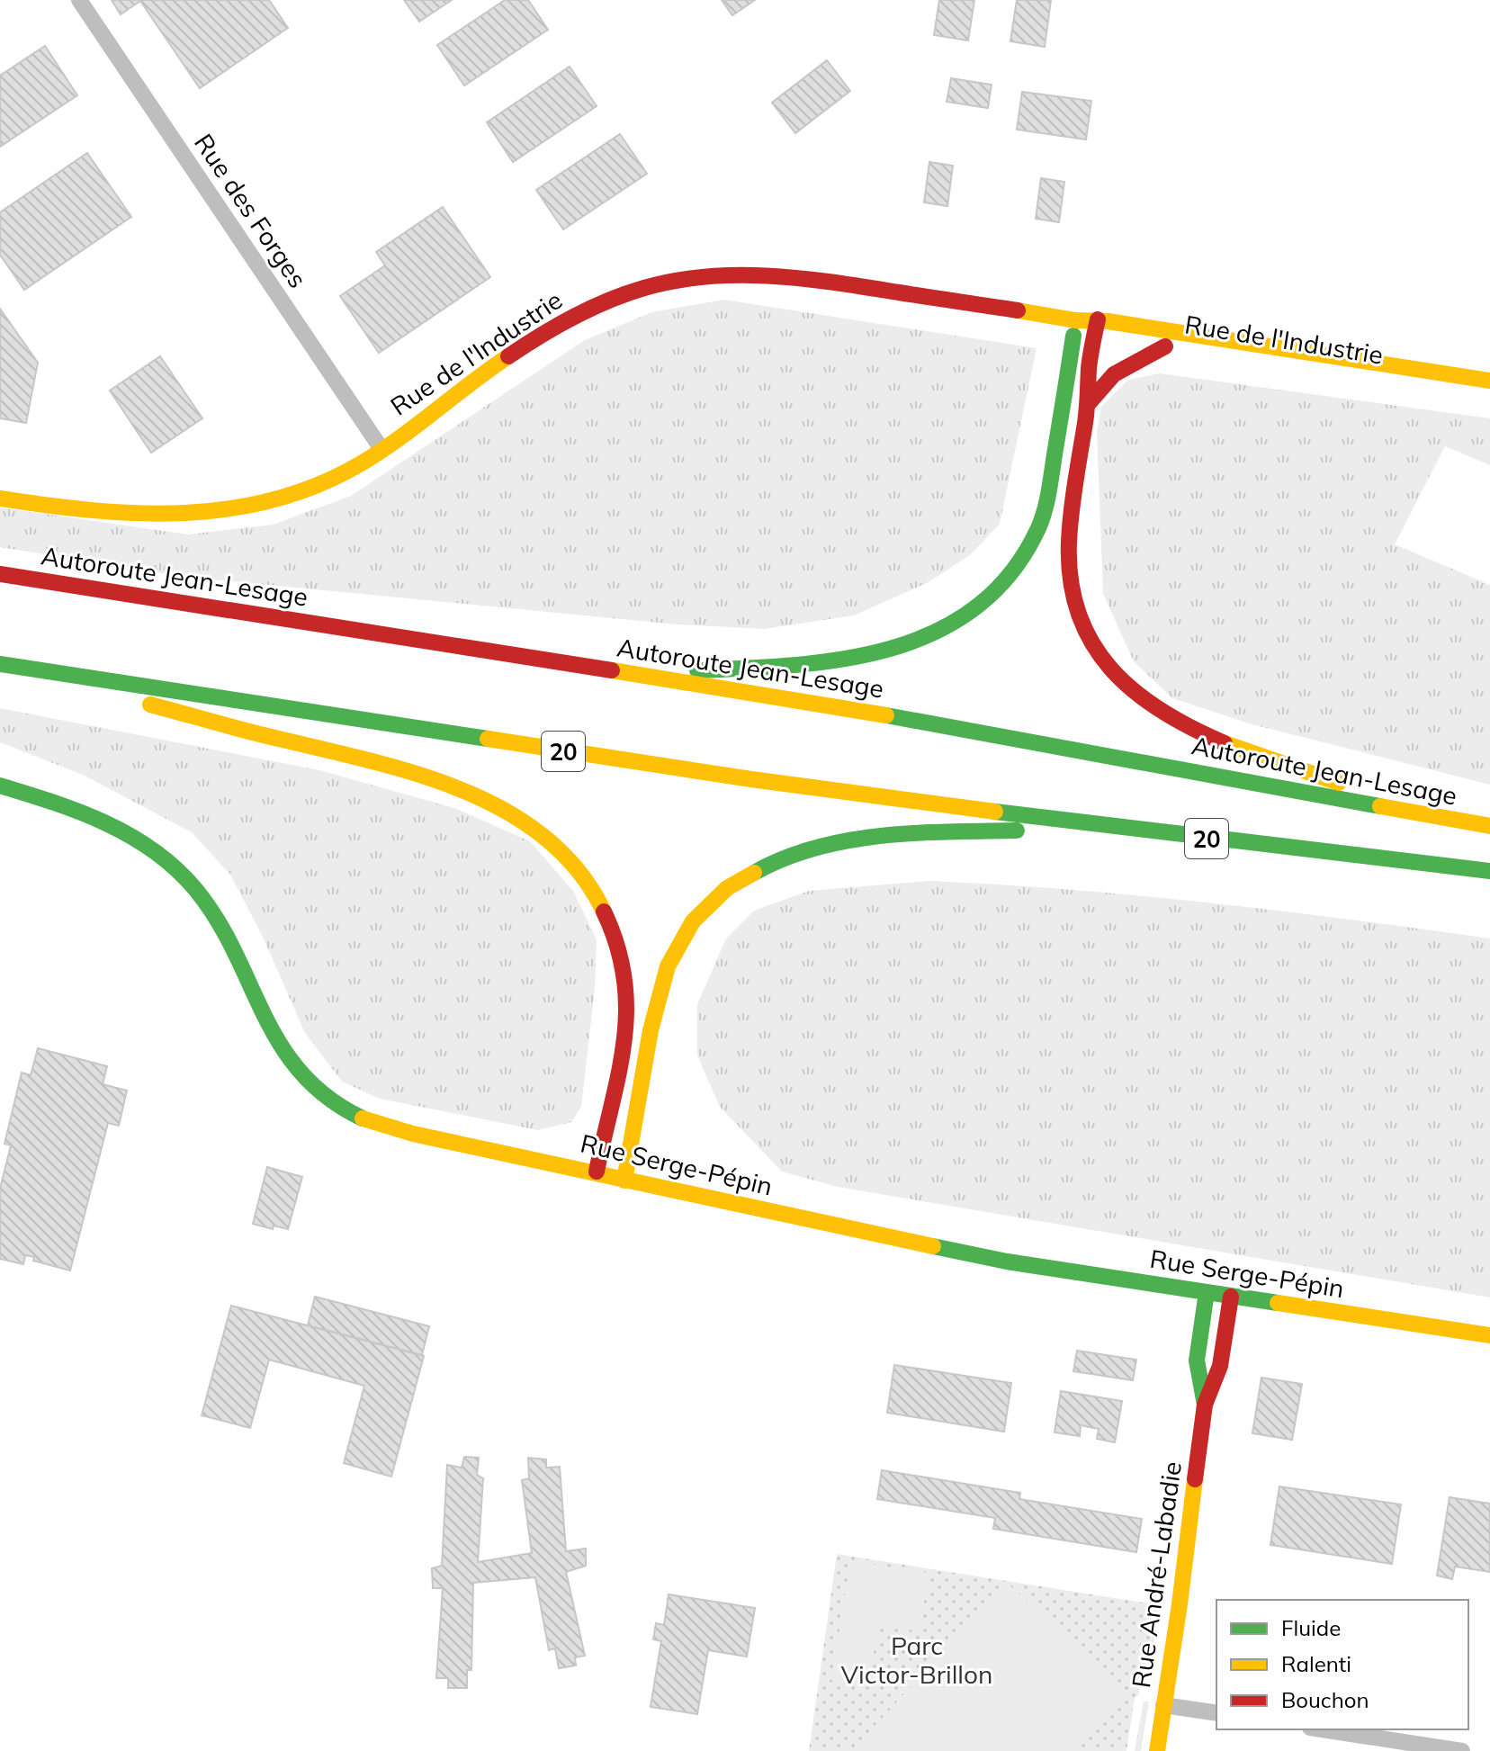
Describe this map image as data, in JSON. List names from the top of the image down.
{
  "streets": {
    "main road": [
      "Rue de l'Industrie",
      "Autoroute Jean-Lesage",
      "20",
      "Rue Serge-Pépin",
      "Rue André-Labadie"
    ],
    "street": ["Rue des Forges"]
  },
  "crossings": [
    ["Rue des Forges", "Rue de l'Industrie"],
    ["Rue Serge-Pépin", "Rue André-Labadie"]
  ],
  "parks": ["Parc Victor-Brillon"],
  "legend": ["Fluide", "Ralenti", "Bouchon"]
}
